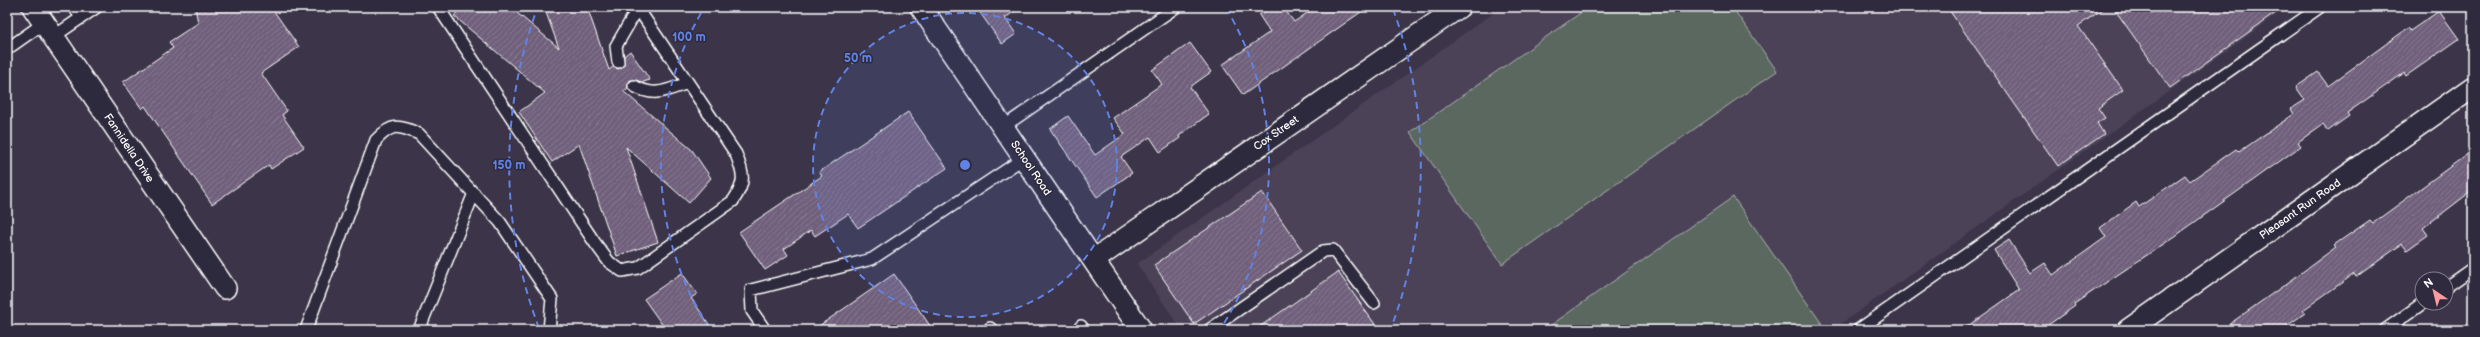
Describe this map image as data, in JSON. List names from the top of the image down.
{
  "streets": {
    "street": [
      "Cox Street",
      "Fannidella Drive",
      "School Road",
      "Pleasant Run Road"
    ]
  },
  "crossings": [
    ["Cox Street", "School Road"]
  ],
  "north": "top left",
  "rings": ["100 m", "50 m", "150 m"]
}
